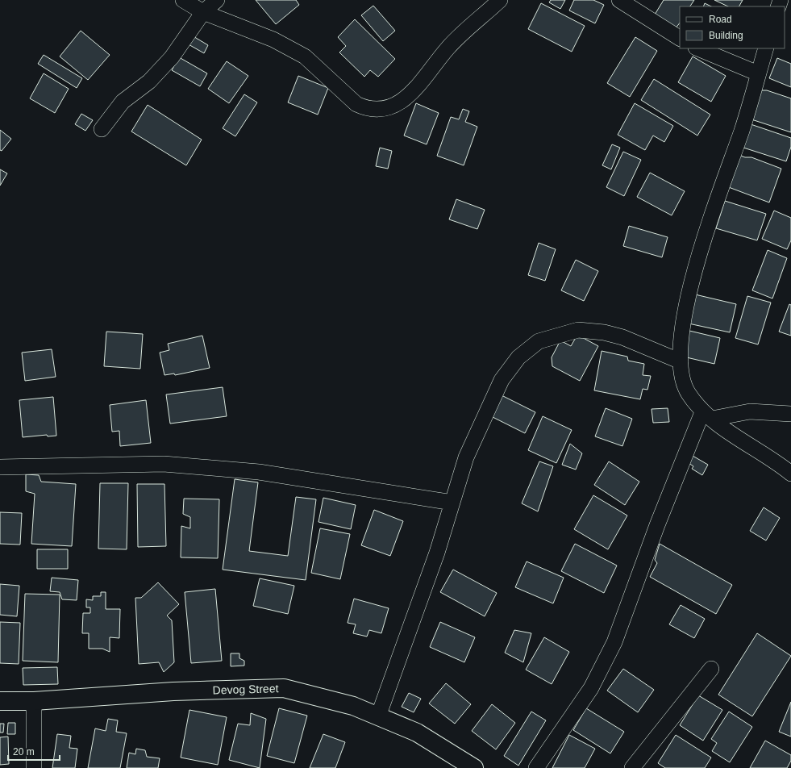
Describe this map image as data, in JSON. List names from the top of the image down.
{
  "streets": {
    "street": ["Devog Street"]
  },
  "legend": ["Road", "Building"],
  "scale_bar": "20 m"
}
